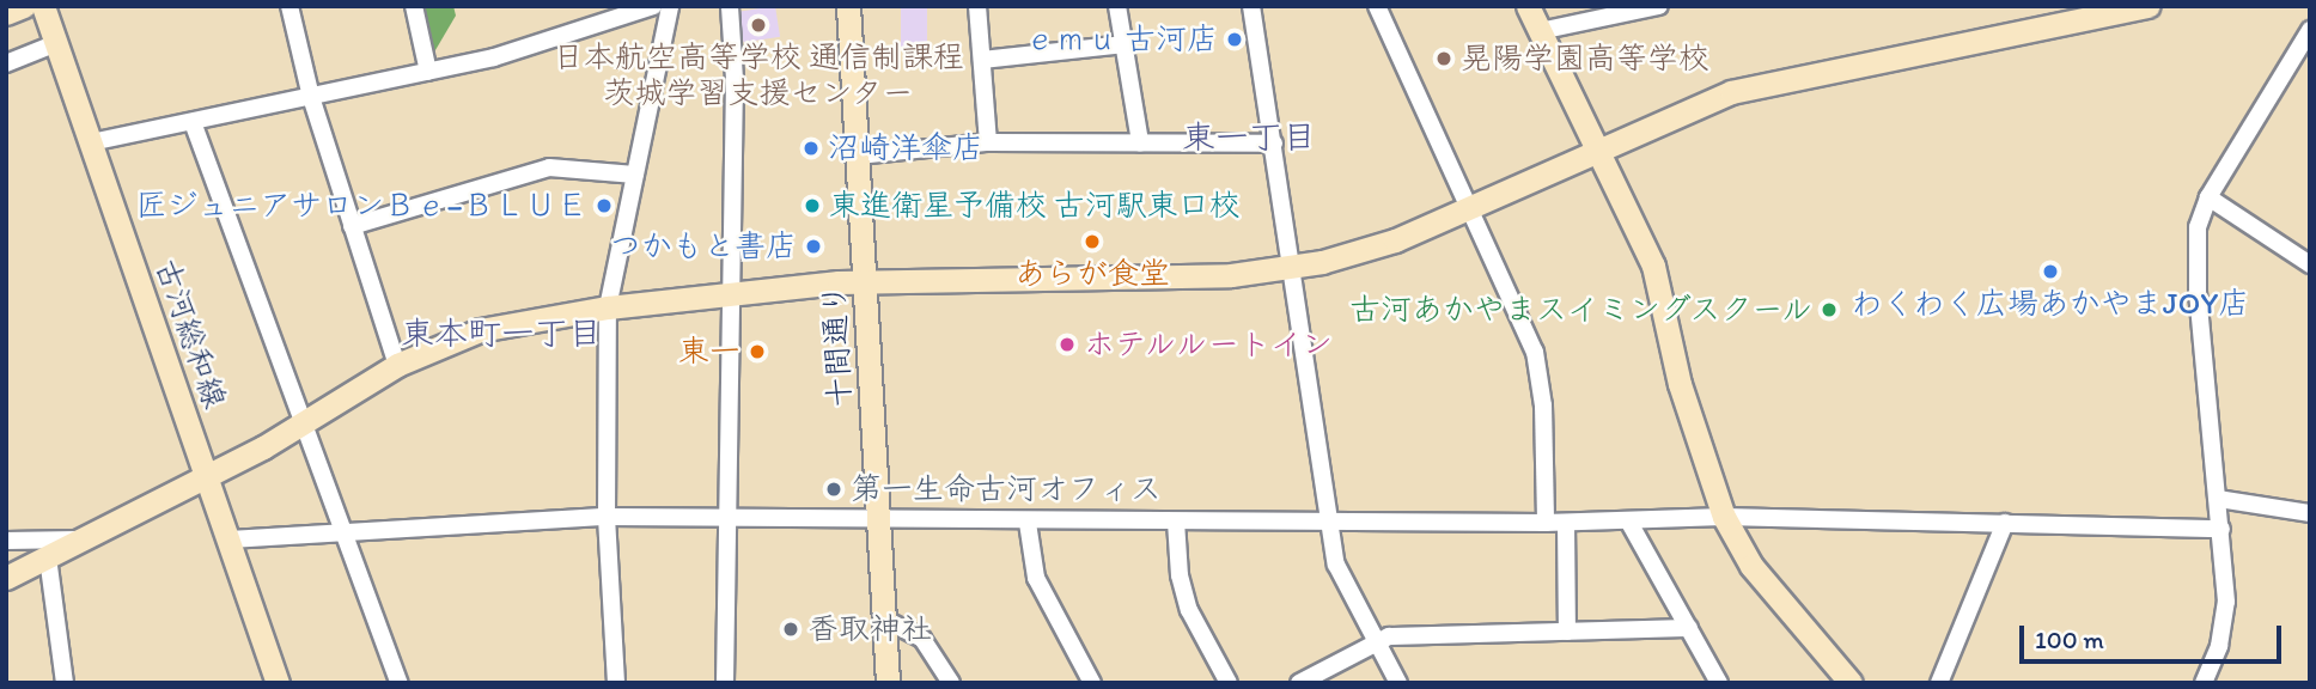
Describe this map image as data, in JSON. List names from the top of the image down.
{
  "streets": {
    "street": ["古河総和線", "十間通り"]
  },
  "districts": ["東一丁目", "東本町一丁目"],
  "places": [
    "日本航空高等学校 通信制課程 茨城学習支援センター",
    "ｅｍｕ 古河店",
    "晃陽学園高等学校",
    "沼崎洋傘店",
    "匠ジュニアサロンＢｅ−ＢＬＵＥ",
    "東進衛星予備校 古河駅東口校",
    "あらが食堂",
    "つかもと書店",
    "わくわく広場あかやまJOY店",
    "古河あかやまスイミングスクール",
    "ホテルルートイン",
    "東一",
    "第一生命古河オフィス",
    "香取神社"
  ],
  "scale_bar": "100 m"
}
